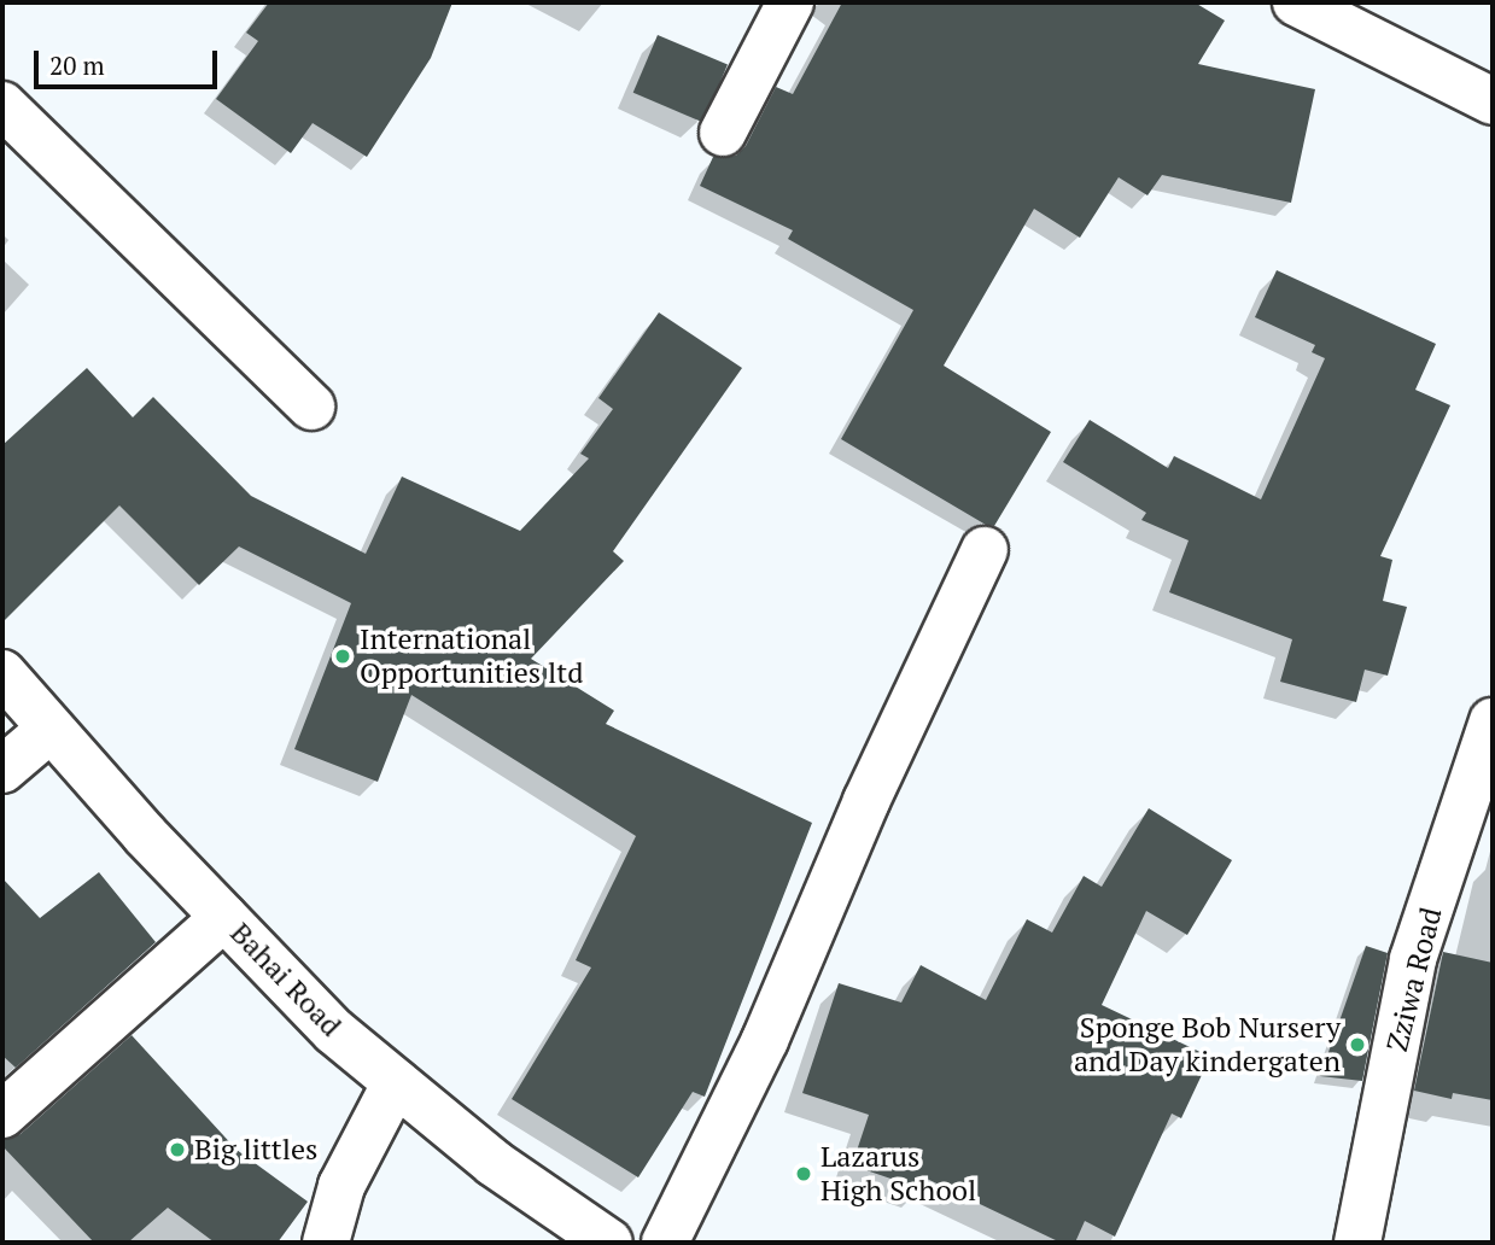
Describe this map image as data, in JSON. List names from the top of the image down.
{
  "streets": {
    "street": ["Bahai Road", "Zziwa Road"]
  },
  "places": [
    "International Opportunities ltd",
    "Sponge Bob Nursery and Day kindergaten",
    "Big littles",
    "Lazarus High School"
  ],
  "scale_bar": "20 m"
}
